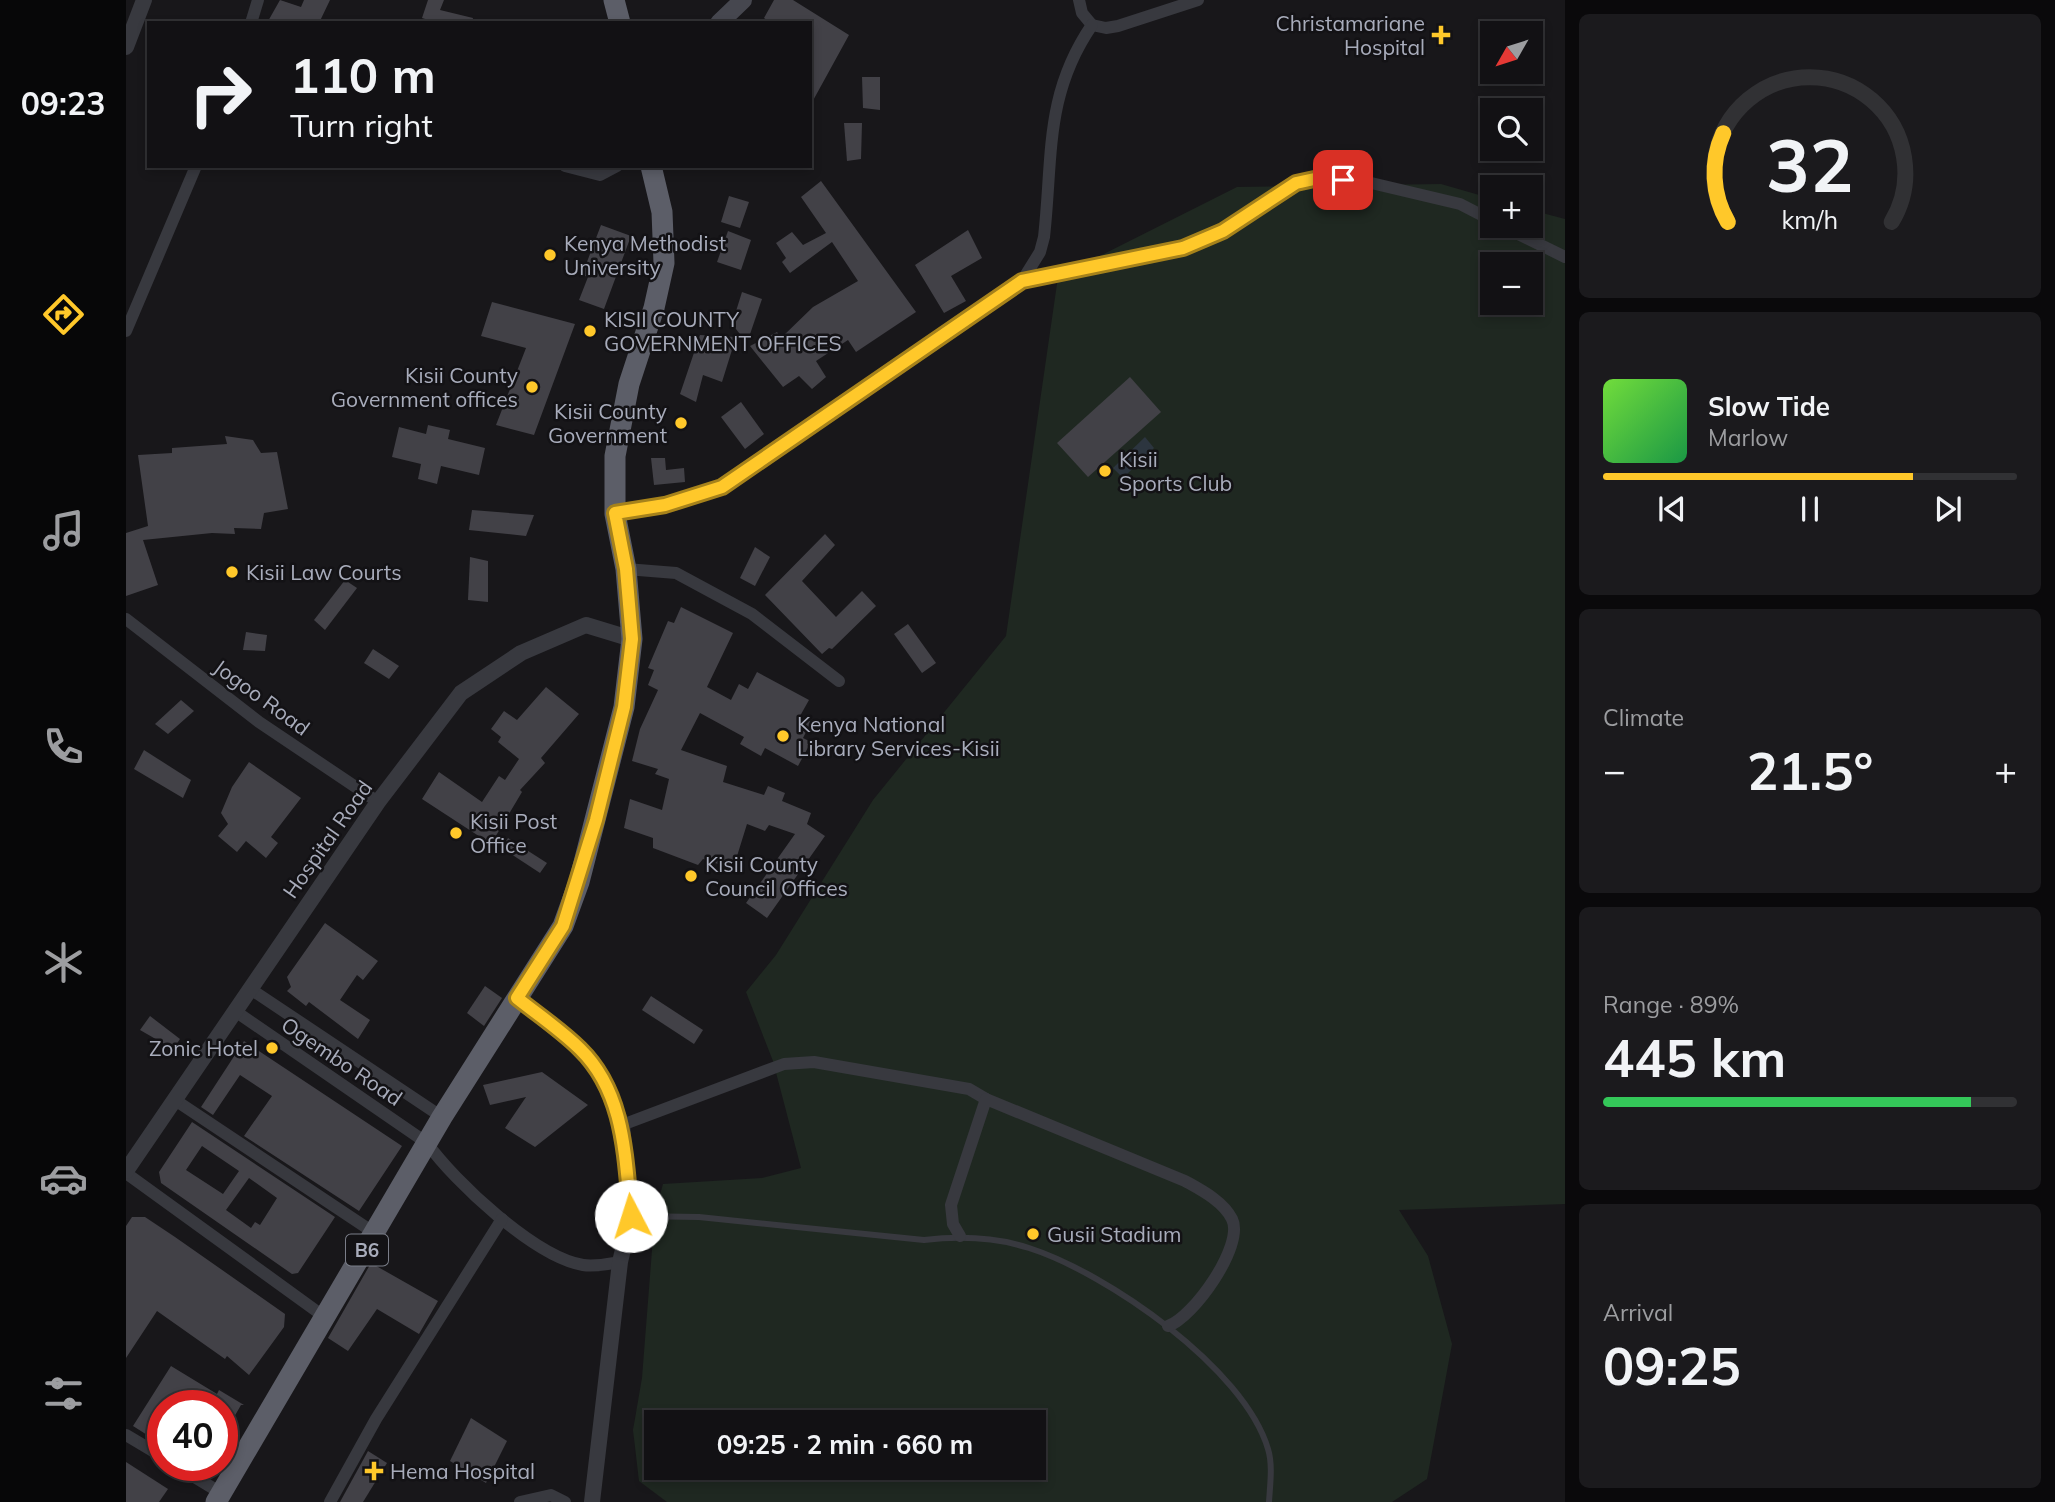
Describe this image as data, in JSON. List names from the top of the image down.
{
  "streets": {
    "highway": ["B6"],
    "street": ["Jogoo Road", "Hospital Road", "Ogembo Road"]
  },
  "crossings": [
    ["Jogoo Road", "Hospital Road"],
    ["Hospital Road", "Ogembo Road"],
    ["Hospital Road", "B6"],
    ["Ogembo Road", "B6"]
  ],
  "places": {
    "health": ["Christamariane Hospital", "Hema Hospital"],
    "other": [
      "Kenya Methodist University",
      "KISII COUNTY GOVERNMENT OFFICES",
      "Kisii County Government offices",
      "Kisii County Government",
      "Kisii Sports Club",
      "Kisii Law Courts",
      "Kenya National Library Services-Kisii",
      "Kisii Post Office",
      "Kisii County Council Offices",
      "Zonic Hotel",
      "Gusii Stadium"
    ]
  },
  "north": "bottom left",
  "page": {
    "tabs": "09:23",
    "map_buttons": ["+", "−"],
    "turn": ["110 m", "Turn right"],
    "song": ["Slow Tide", "Marlow"],
    "tile": [
      "Climate",
      ["Range · 89%", "445 km"],
      ["Arrival", "09:25"]
    ],
    "heat": ["−", "21.5°", "+"],
    "limit": "40",
    "trip": "09:25 · 2 min · 660 m",
    "gauge": ["32", "km/h"]
  }
}
